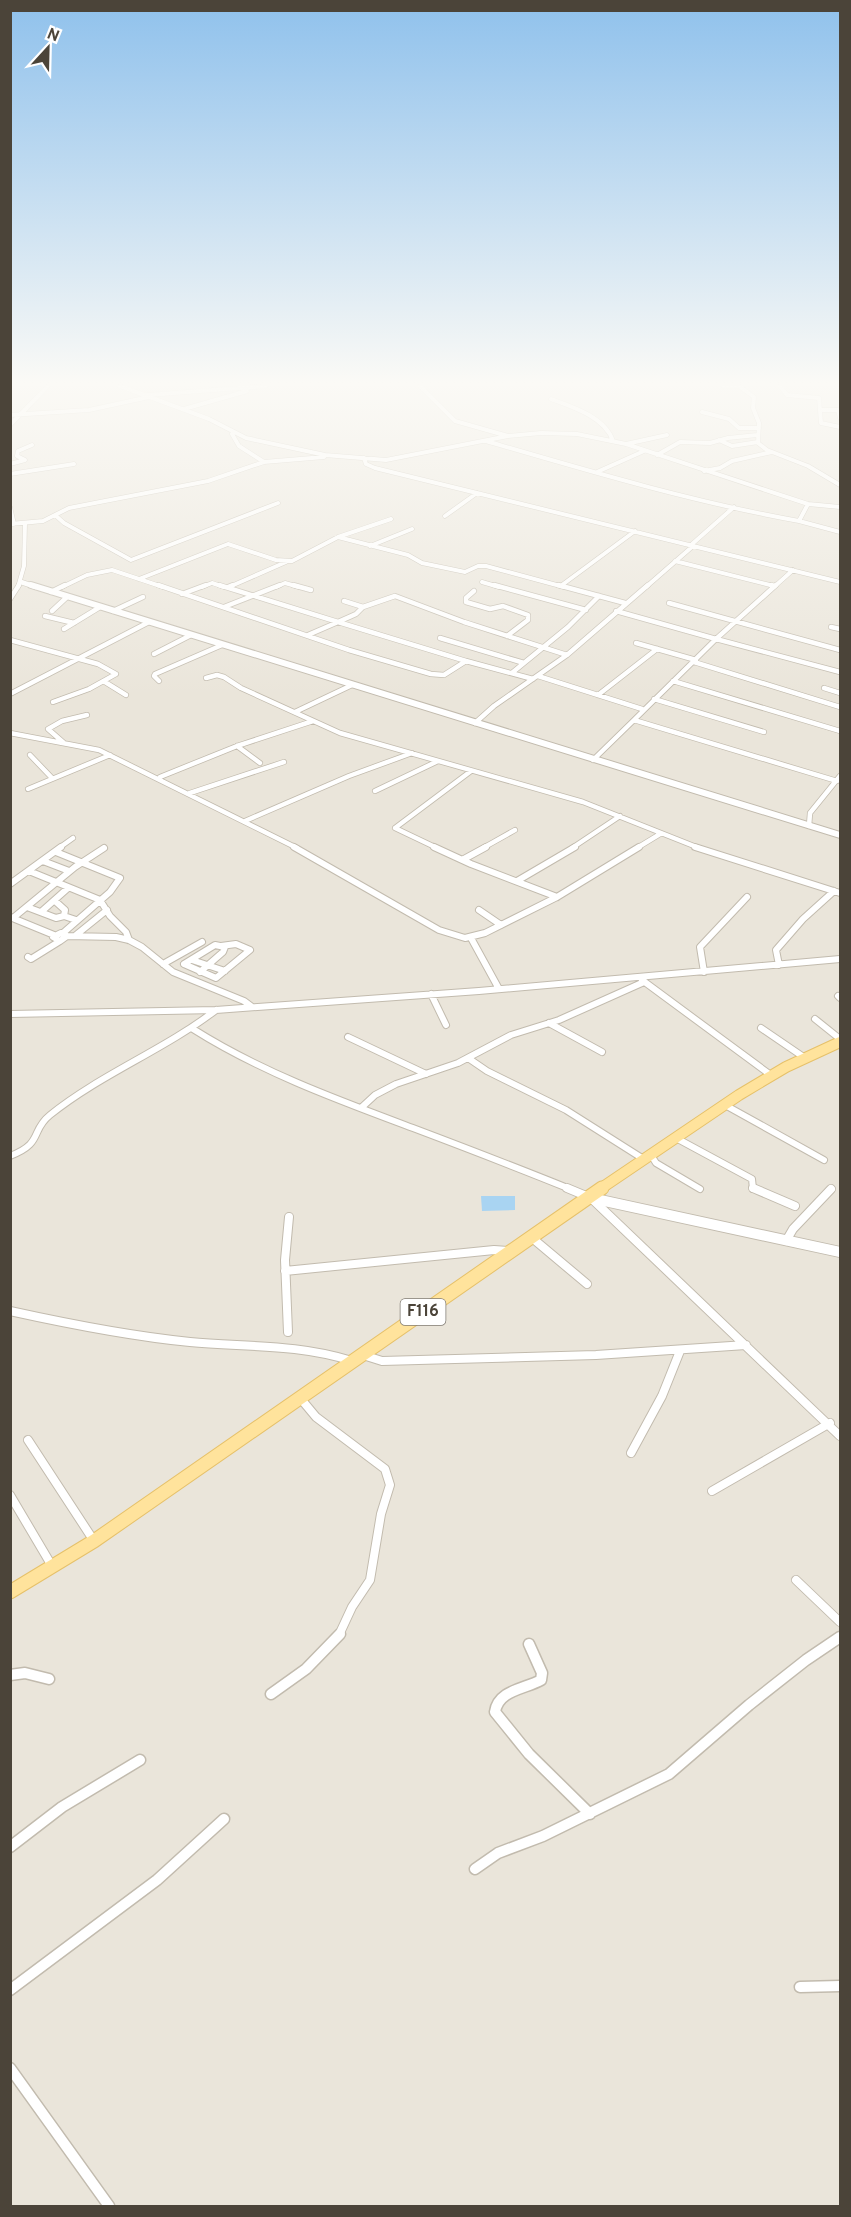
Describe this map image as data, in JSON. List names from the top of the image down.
{
  "streets": {
    "main road": ["F116"]
  },
  "north": "top"
}
